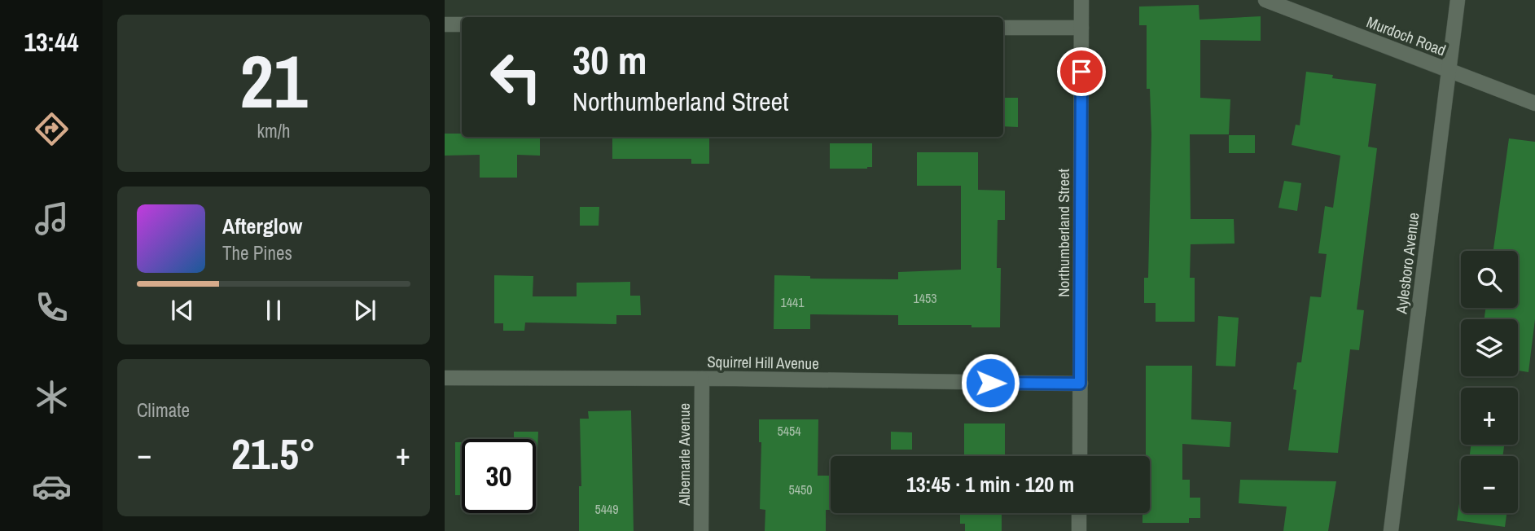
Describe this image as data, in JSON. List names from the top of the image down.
{
  "streets": {
    "street": [
      "Murdoch Road",
      "Northumberland Street",
      "Aylesboro Avenue",
      "Squirrel Hill Avenue",
      "Albemarle Avenue"
    ]
  },
  "crossings": [
    ["Murdoch Road", "Aylesboro Avenue"],
    ["Northumberland Street", "Squirrel Hill Avenue"],
    ["Squirrel Hill Avenue", "Albemarle Avenue"]
  ],
  "house_numbers": [
    "1453",
    "1441",
    "5454",
    "5450",
    "5449"
  ],
  "page": {
    "tabs": "13:44",
    "tile": [
      ["21", "km/h"],
      "Climate"
    ],
    "turn": ["30 m", "Northumberland Street"],
    "song": ["Afterglow", "The Pines"],
    "map_buttons": ["+", "−"],
    "heat": ["−", "21.5°", "+"],
    "limit": "30",
    "trip": "13:45 · 1 min · 120 m"
  }
}
